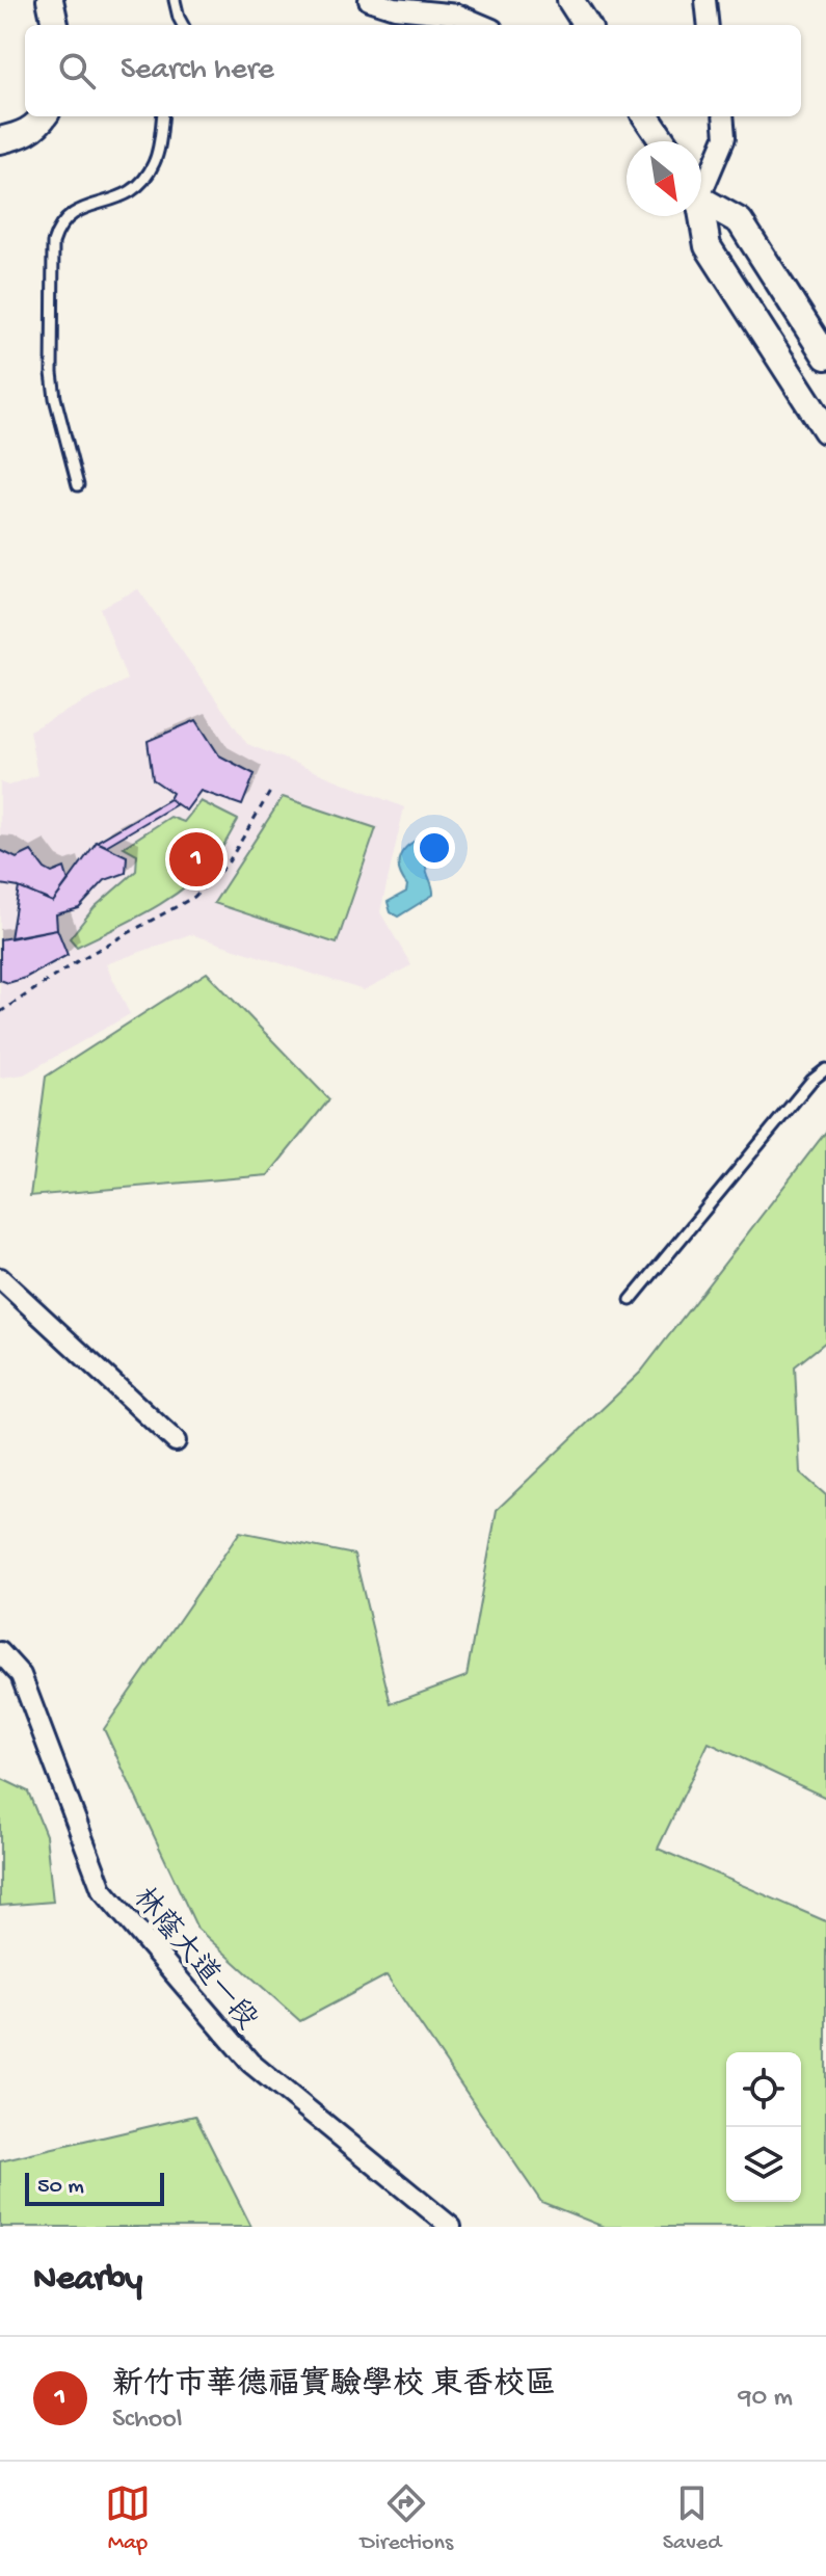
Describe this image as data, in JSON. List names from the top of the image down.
{
  "streets": {
    "street": ["林蔭大道一段"]
  },
  "scale_bar": "50 m",
  "north": "bottom right",
  "page": {
    "search": "Search here",
    "pins": "1",
    "scale": "50 m",
    "heading": "Nearby",
    "list": [
      {
        "mark": "1",
        "name": "新竹市華德福實驗學校 東香校區",
        "note": "School",
        "value": "90 m"
      }
    ],
    "nav": ["Map", "Directions", "Saved"]
  }
}
